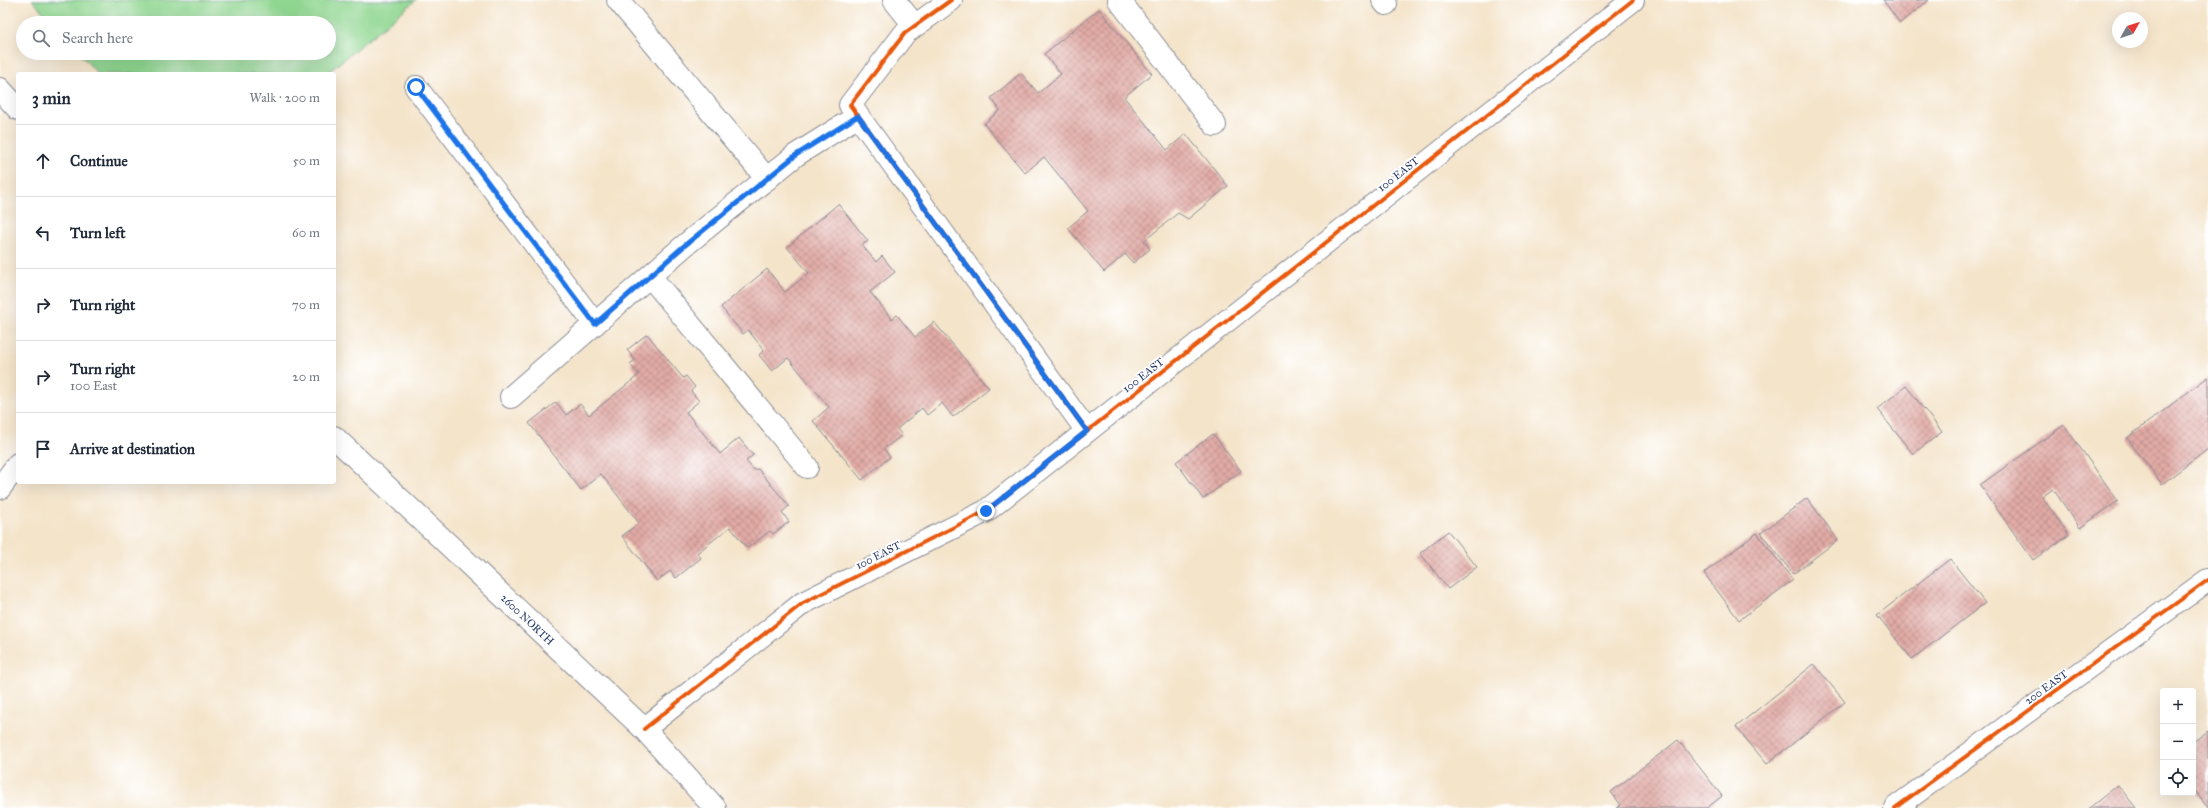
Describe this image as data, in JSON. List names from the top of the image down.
{
  "streets": {
    "street": ["100 EAST", "2600 NORTH", "200 EAST"]
  },
  "crossings": [
    ["100 EAST", "2600 NORTH"]
  ],
  "north": "top right",
  "page": {
    "search": "Search here",
    "heading": ["3 min", "Walk · 200 m"],
    "list": [
      ["Continue", "50 m"],
      ["Turn left", "60 m"],
      ["Turn right", "70 m"],
      ["Turn right", "100 East", "20 m"],
      "Arrive at destination"
    ],
    "map_buttons": ["+", "−"]
  }
}
